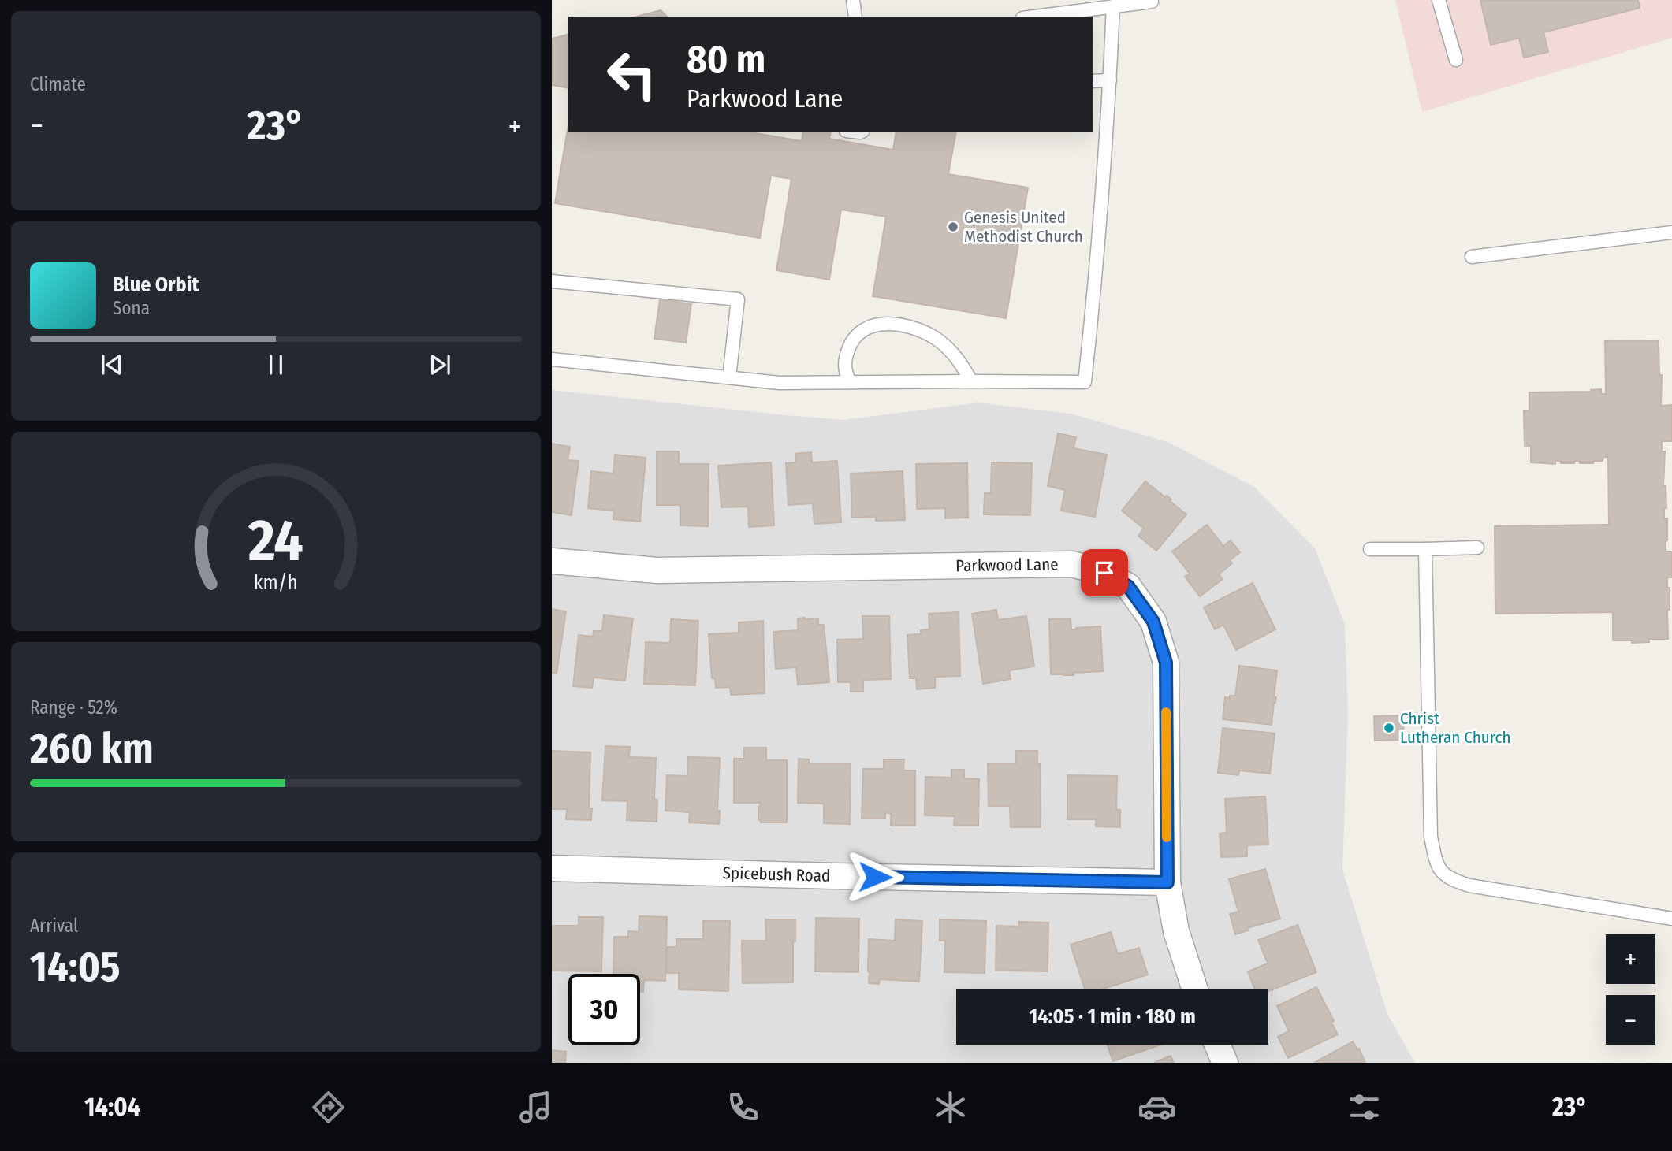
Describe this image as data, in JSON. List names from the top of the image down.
{
  "streets": {
    "street": ["Parkwood Lane", "Spicebush Road"]
  },
  "crossings": [
    ["Parkwood Lane", "Spicebush Road"]
  ],
  "places": ["Genesis United Methodist Church", "Christ Lutheran Church"],
  "page": {
    "tile": [
      "Climate",
      ["Range · 52%", "260 km"],
      ["Arrival", "14:05"]
    ],
    "turn": ["80 m", "Parkwood Lane"],
    "heat": ["−", "23°", "+"],
    "song": ["Blue Orbit", "Sona"],
    "map_buttons": ["+", "−"],
    "limit": "30",
    "trip": "14:05 · 1 min · 180 m",
    "tabs": ["14:04", "23°"],
    "gauge": ["24", "km/h"]
  }
}
